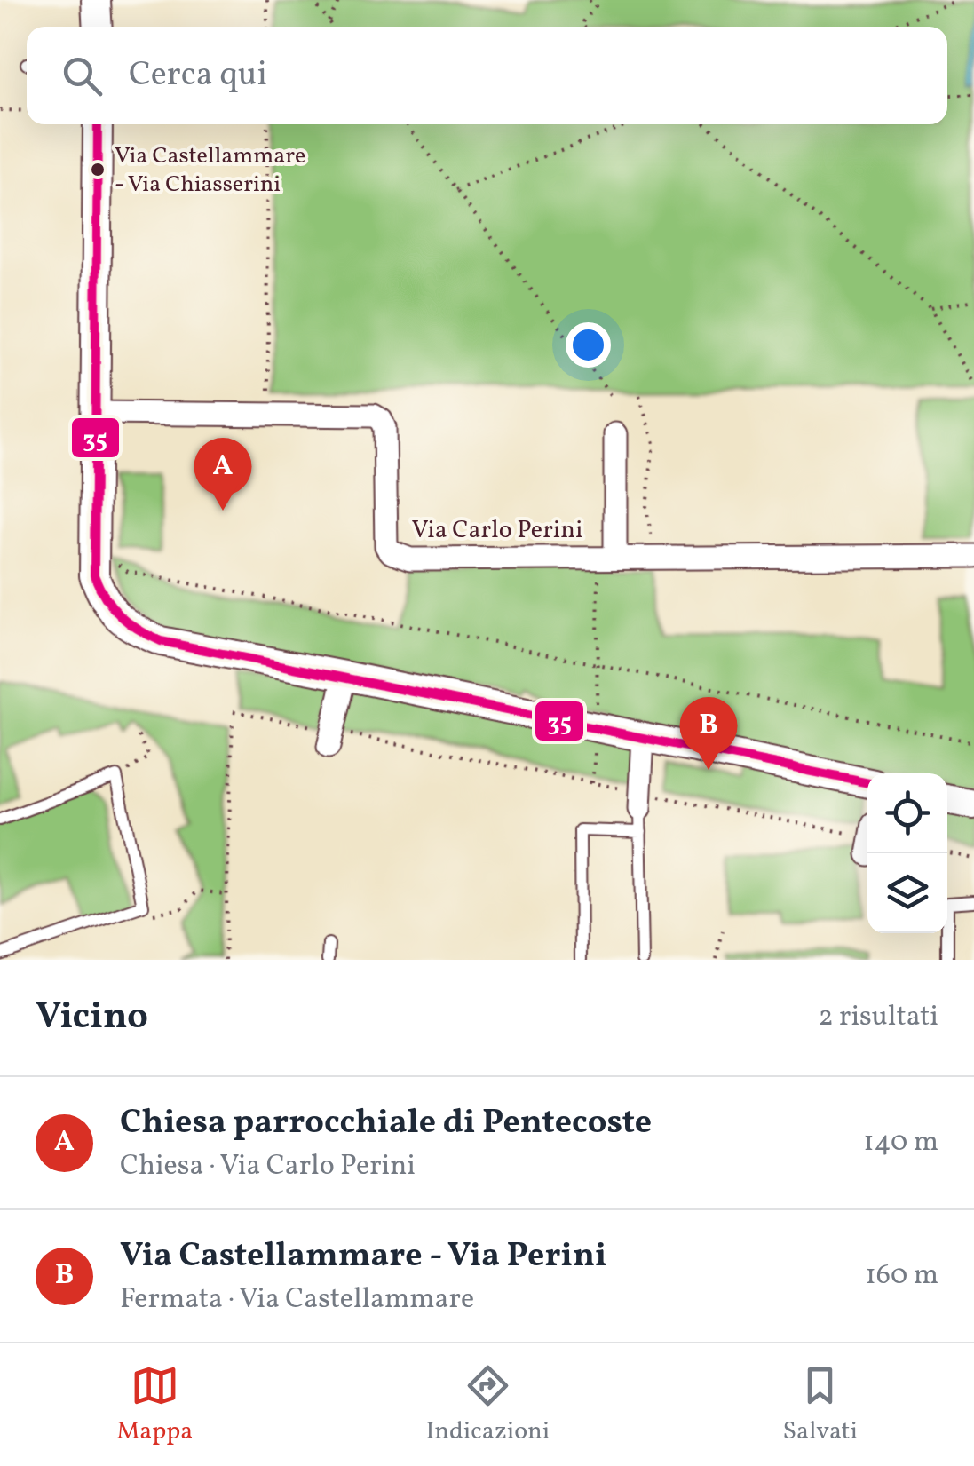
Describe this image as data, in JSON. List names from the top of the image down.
{
  "streets": {
    "street": ["Via Carlo Perini"]
  },
  "places": ["Via Castellammare - Via Chiasserini"],
  "lines": ["transit line 35"],
  "page": {
    "search": "Cerca qui",
    "pins": ["A", "B"],
    "heading": ["Vicino", "2 risultati"],
    "list": [
      {
        "mark": "A",
        "name": "Chiesa parrocchiale di Pentecoste",
        "note": "Chiesa · Via Carlo Perini",
        "value": "140 m"
      },
      {
        "mark": "B",
        "name": "Via Castellammare - Via Perini",
        "note": "Fermata · Via Castellammare",
        "value": "160 m"
      }
    ],
    "nav": ["Mappa", "Indicazioni", "Salvati"]
  }
}
